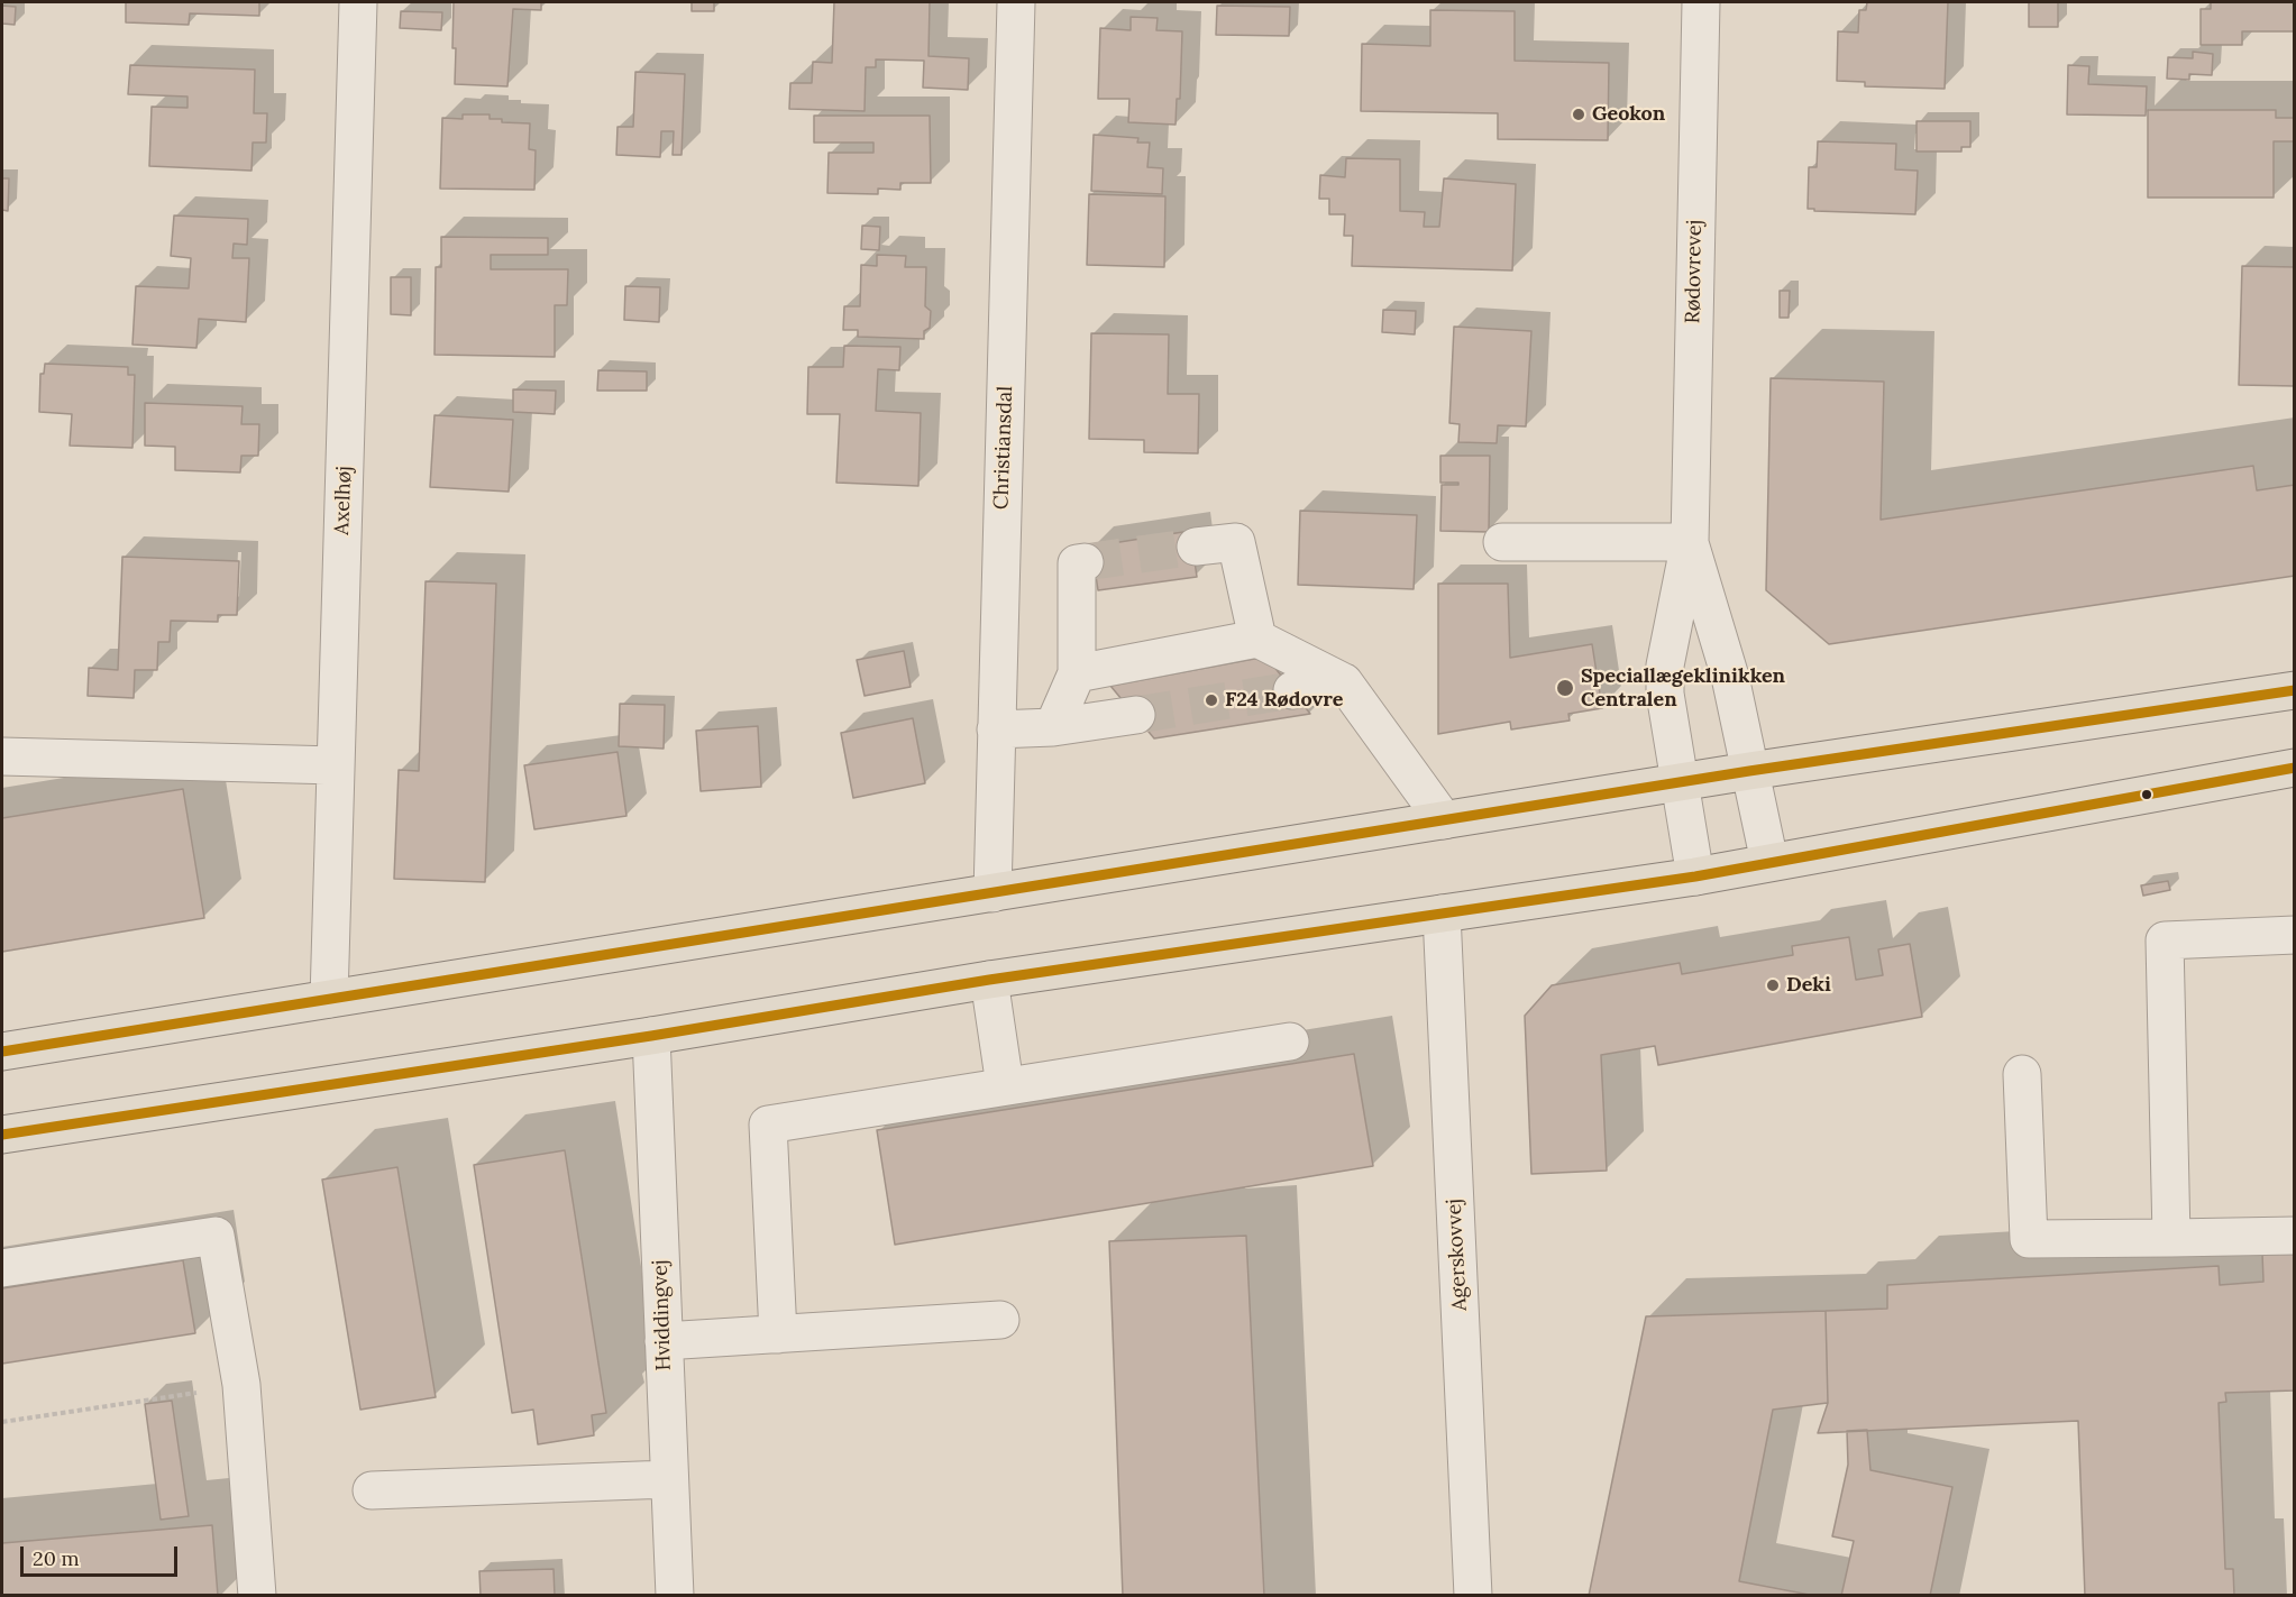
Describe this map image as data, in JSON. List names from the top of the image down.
{
  "streets": {
    "street": [
      "Rødovrevej",
      "Christiansdal",
      "Axelhøj",
      "Agerskovvej",
      "Hviddingvej"
    ]
  },
  "places": [
    "Geokon",
    "Speciallægeklinikken Centralen",
    "F24 Rødovre",
    "Deki"
  ],
  "scale_bar": "20 m"
}
